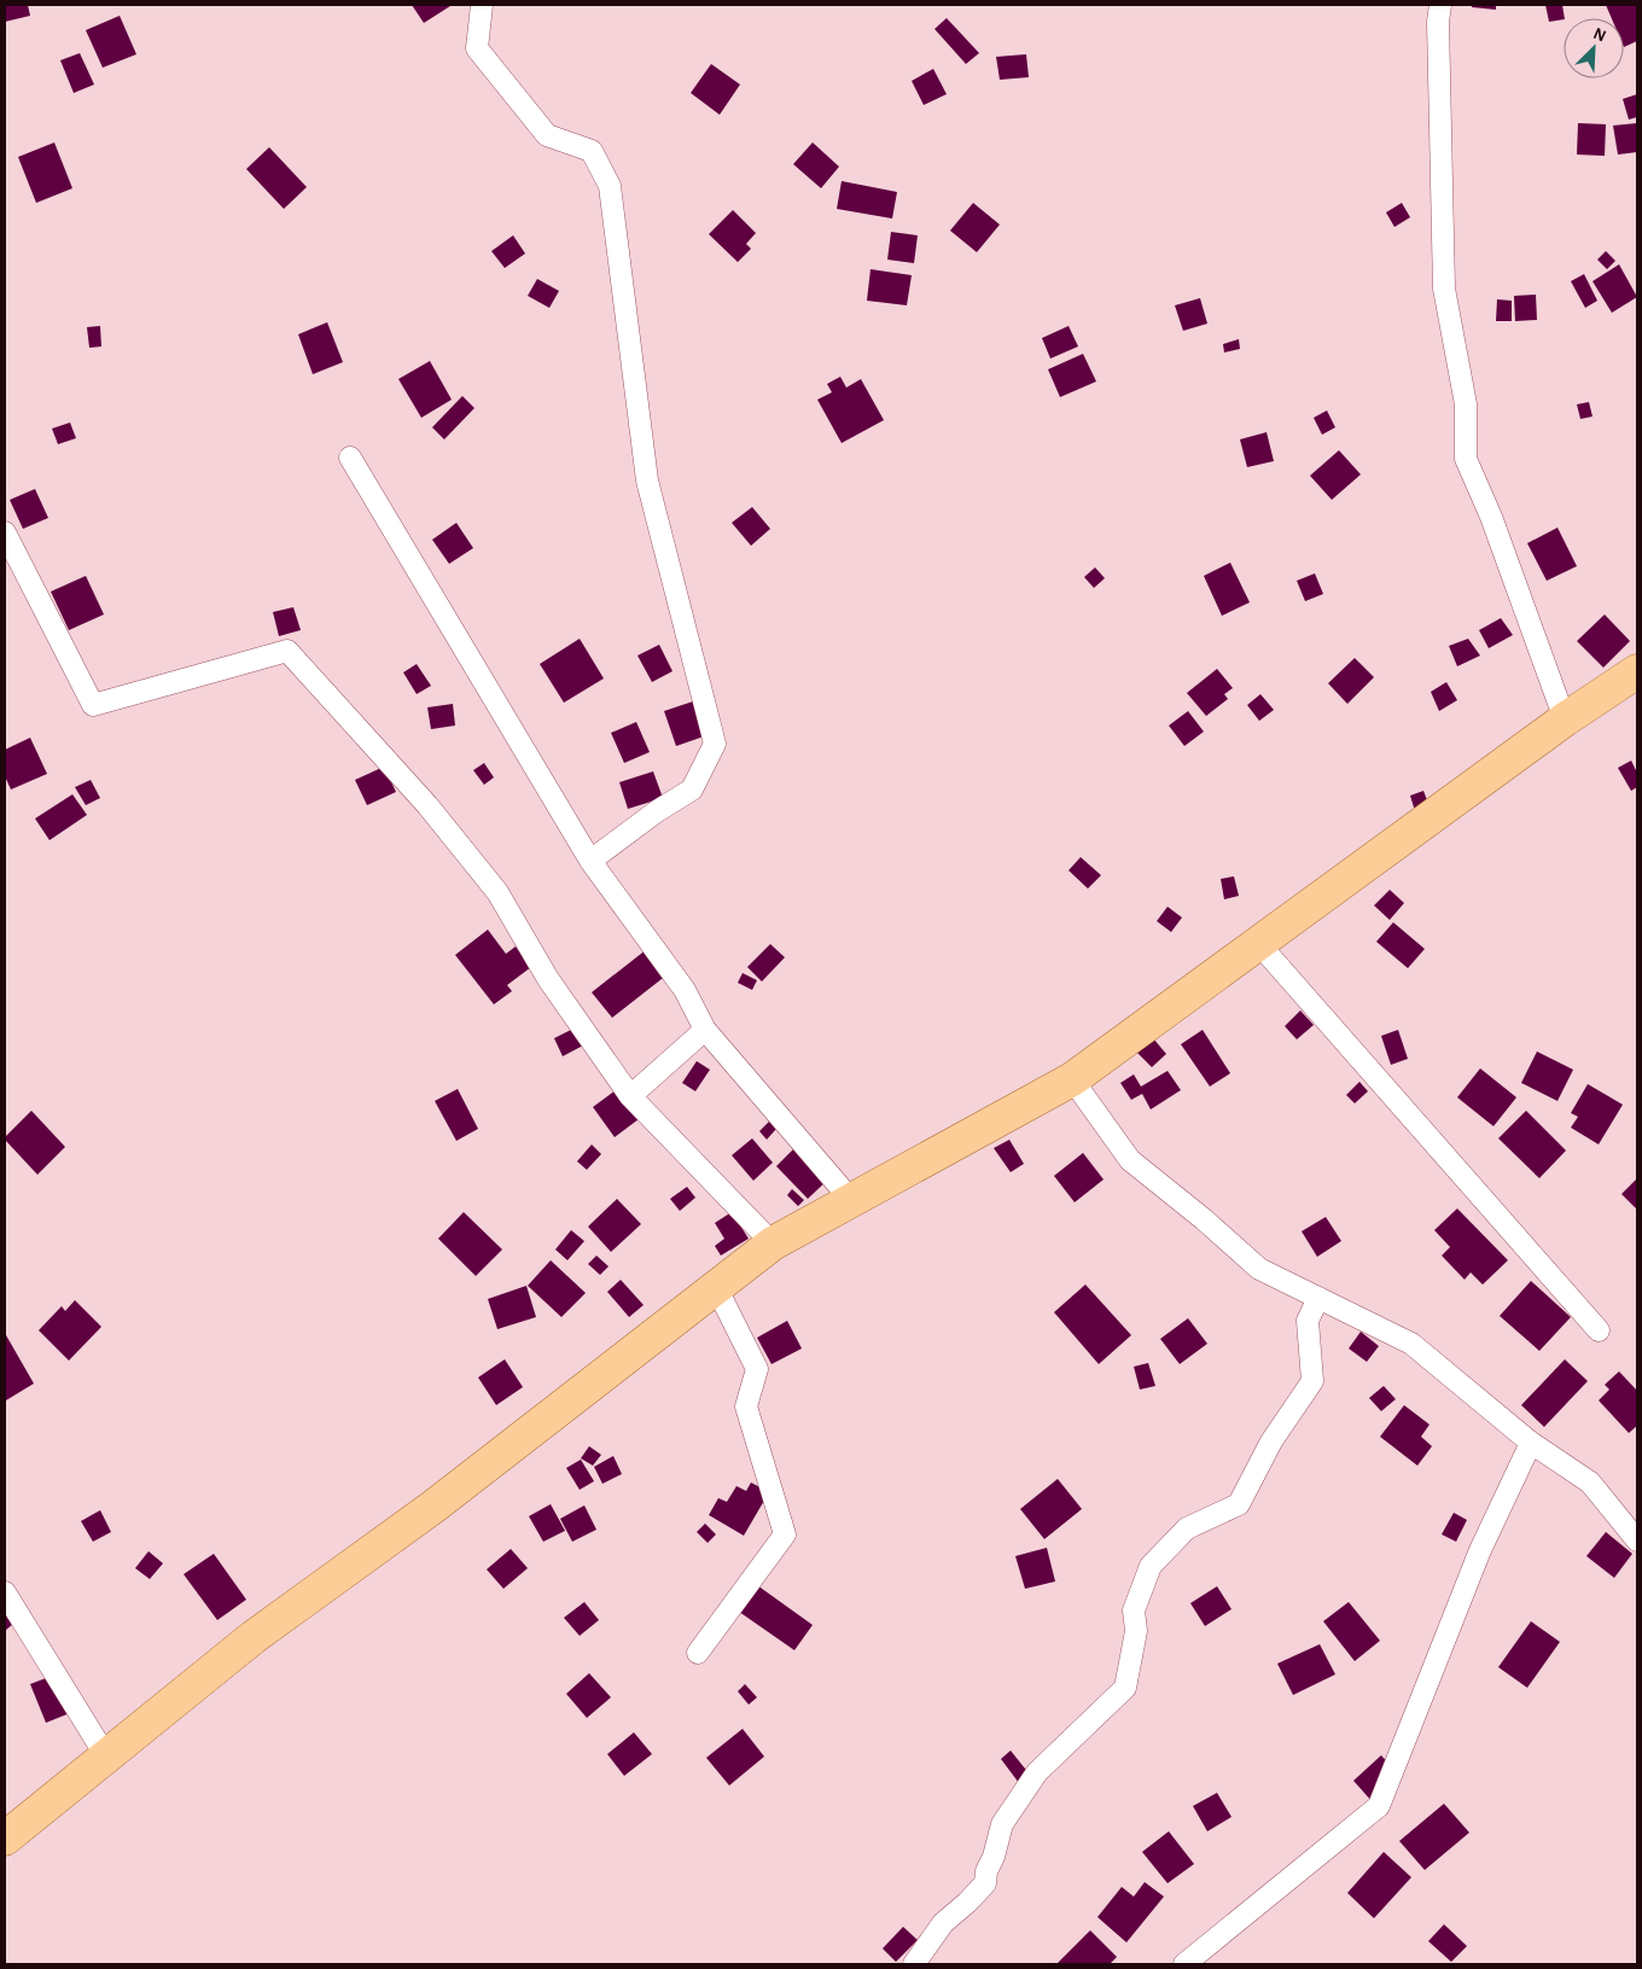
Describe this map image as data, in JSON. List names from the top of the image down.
{
  "north": "top right"
}
